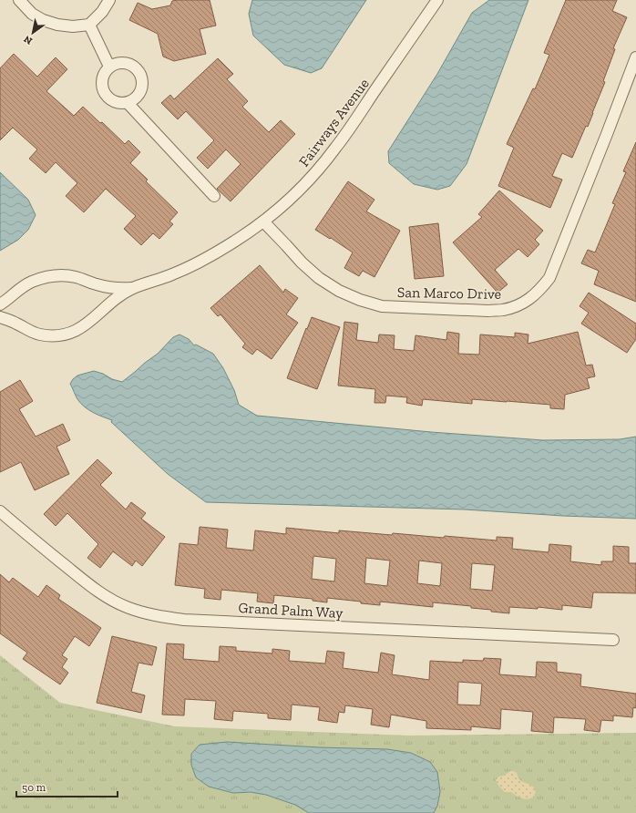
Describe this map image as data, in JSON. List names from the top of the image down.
{
  "streets": {
    "street": ["Fairways Avenue", "San Marco Drive", "Grand Palm Way"]
  },
  "crossings": [
    ["Fairways Avenue", "San Marco Drive"]
  ],
  "scale_bar": "50 m",
  "north": "bottom left"
}
